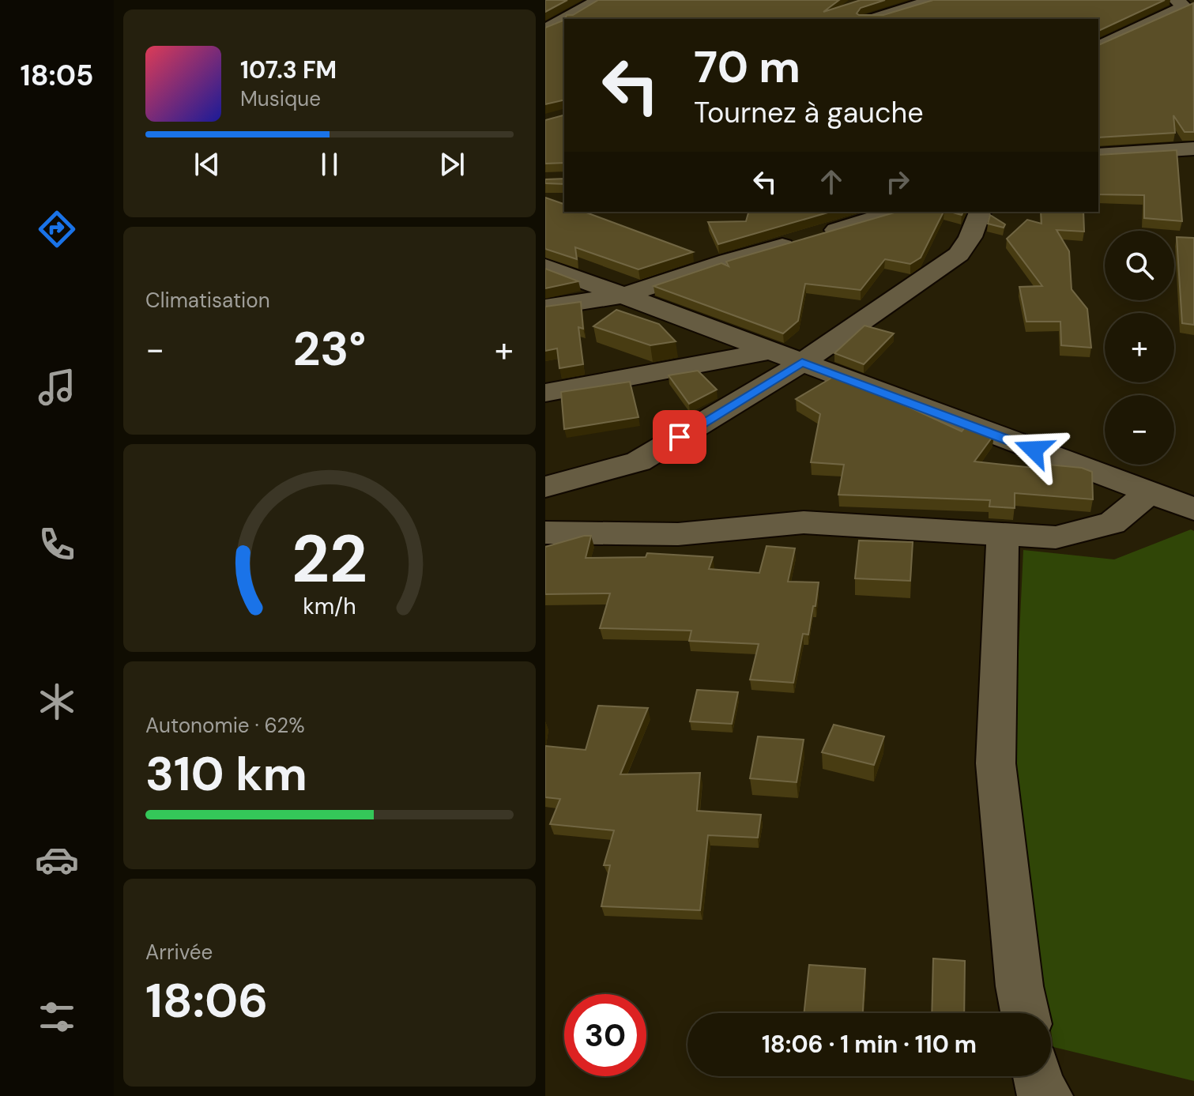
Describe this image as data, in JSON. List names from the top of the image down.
{
  "page": {
    "tabs": "18:05",
    "turn": ["70 m", "Tournez à gauche"],
    "song": ["107.3 FM", "Musique"],
    "tile": [
      "Climatisation",
      ["Autonomie · 62%", "310 km"],
      ["Arrivée", "18:06"]
    ],
    "map_buttons": ["+", "−"],
    "heat": ["−", "23°", "+"],
    "limit": "30",
    "trip": "18:06 · 1 min · 110 m",
    "gauge": ["22", "km/h"]
  }
}
